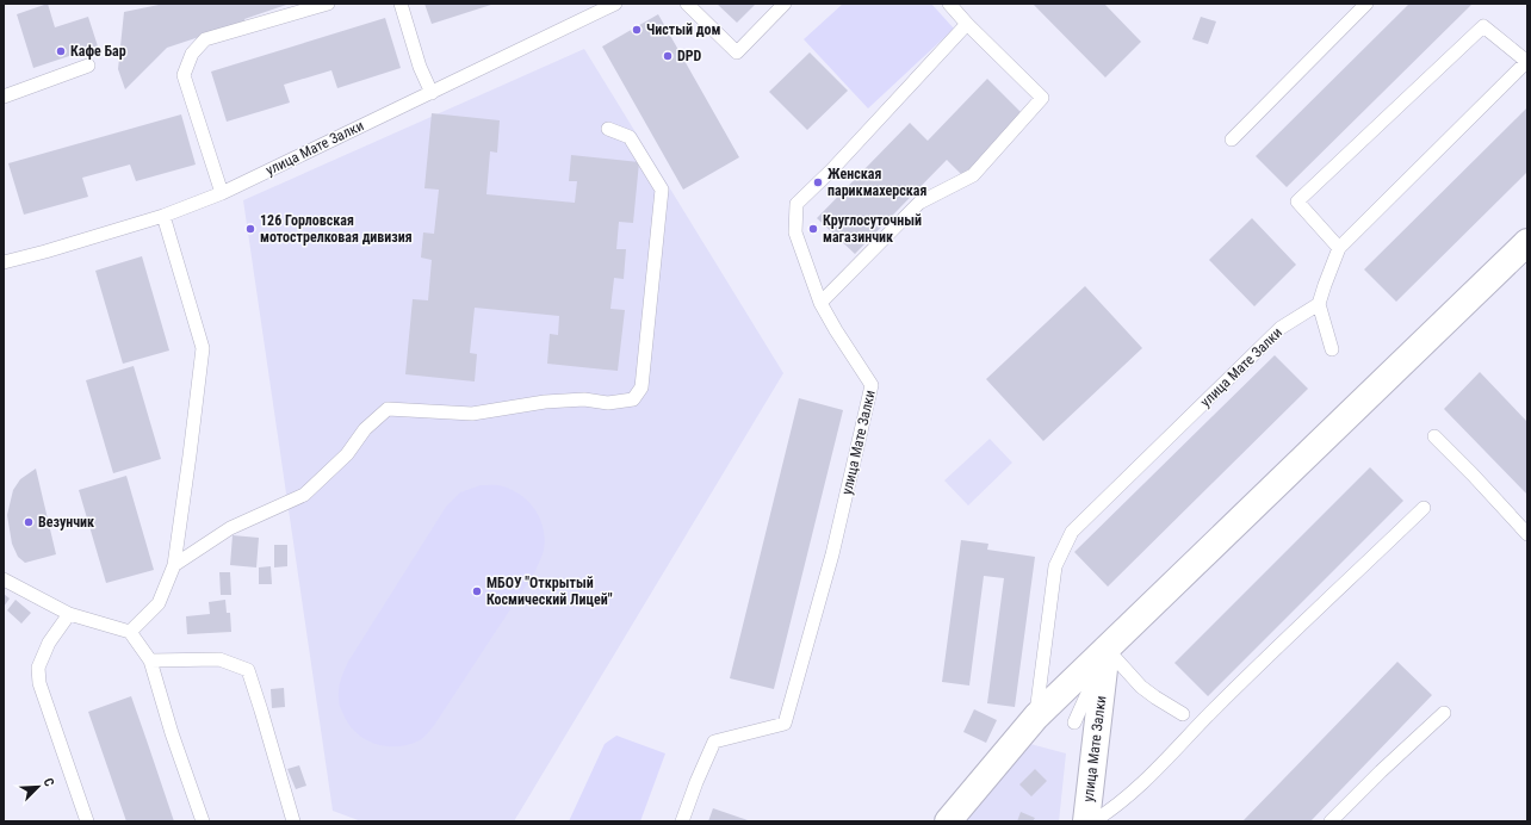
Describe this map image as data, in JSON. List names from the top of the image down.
{
  "streets": {
    "street": ["улица Мате Залки"]
  },
  "places": [
    "Чистый дом",
    "Кафе Бар",
    "DPD",
    "Женская парикмахерская",
    "126 Горловская мотострелковая дивизия",
    "Круглосуточный магазинчик",
    "Везунчик",
    "МБОУ \"Открытый Космический Лицей\""
  ],
  "north": "top right"
}
